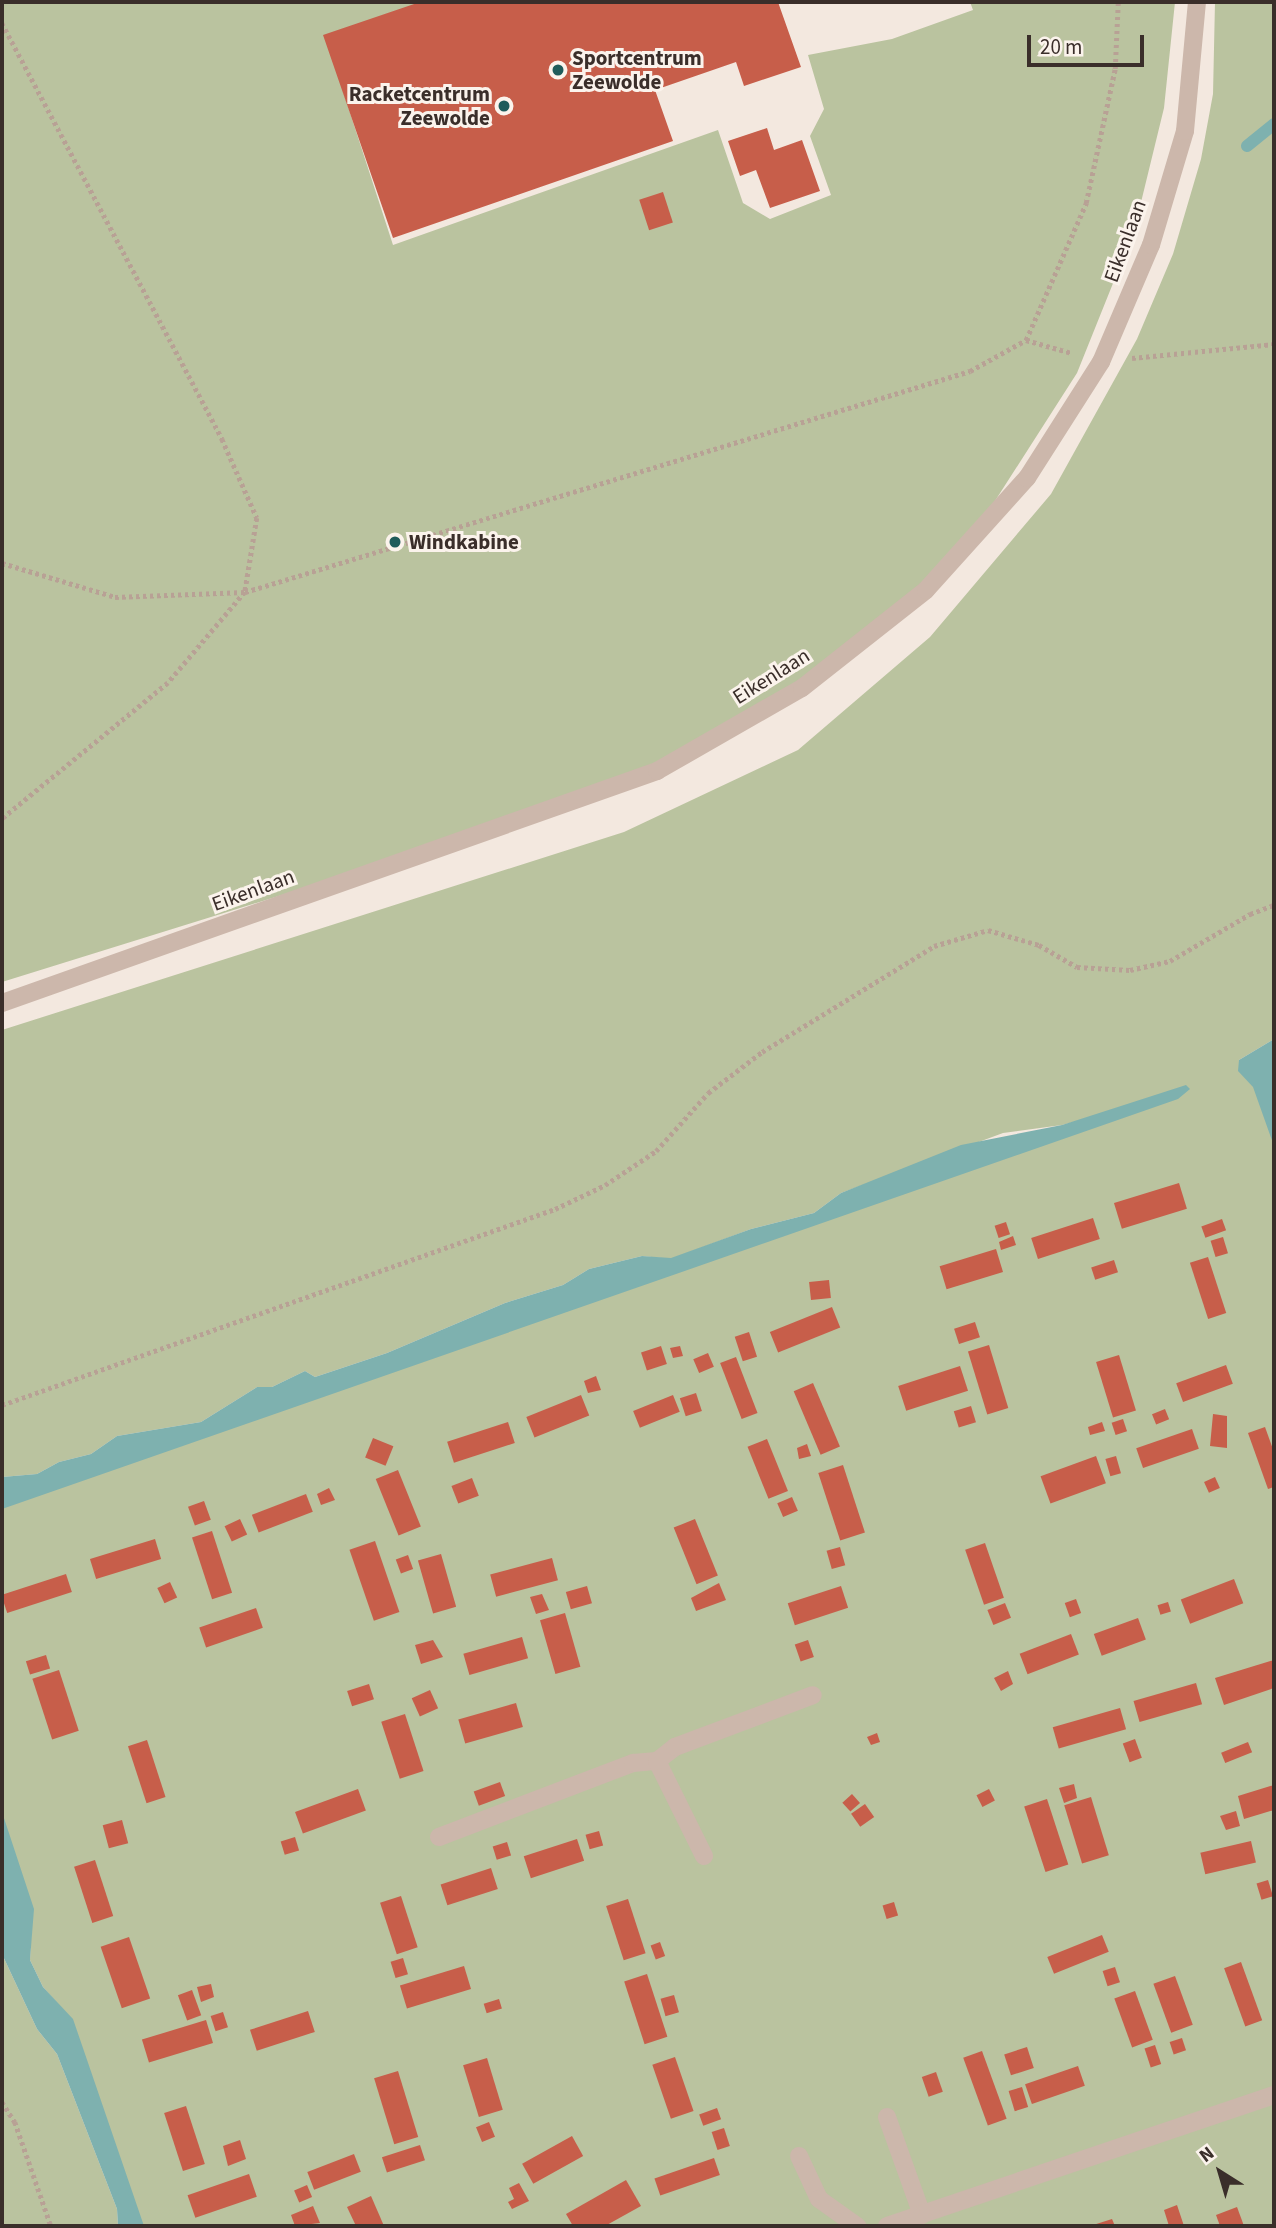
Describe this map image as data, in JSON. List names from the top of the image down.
{
  "streets": {
    "street": ["Eikenlaan"]
  },
  "places": ["Sportcentrum Zeewolde", "Racketcentrum Zeewolde", "Windkabine"],
  "scale_bar": "20 m",
  "north": "top left"
}
